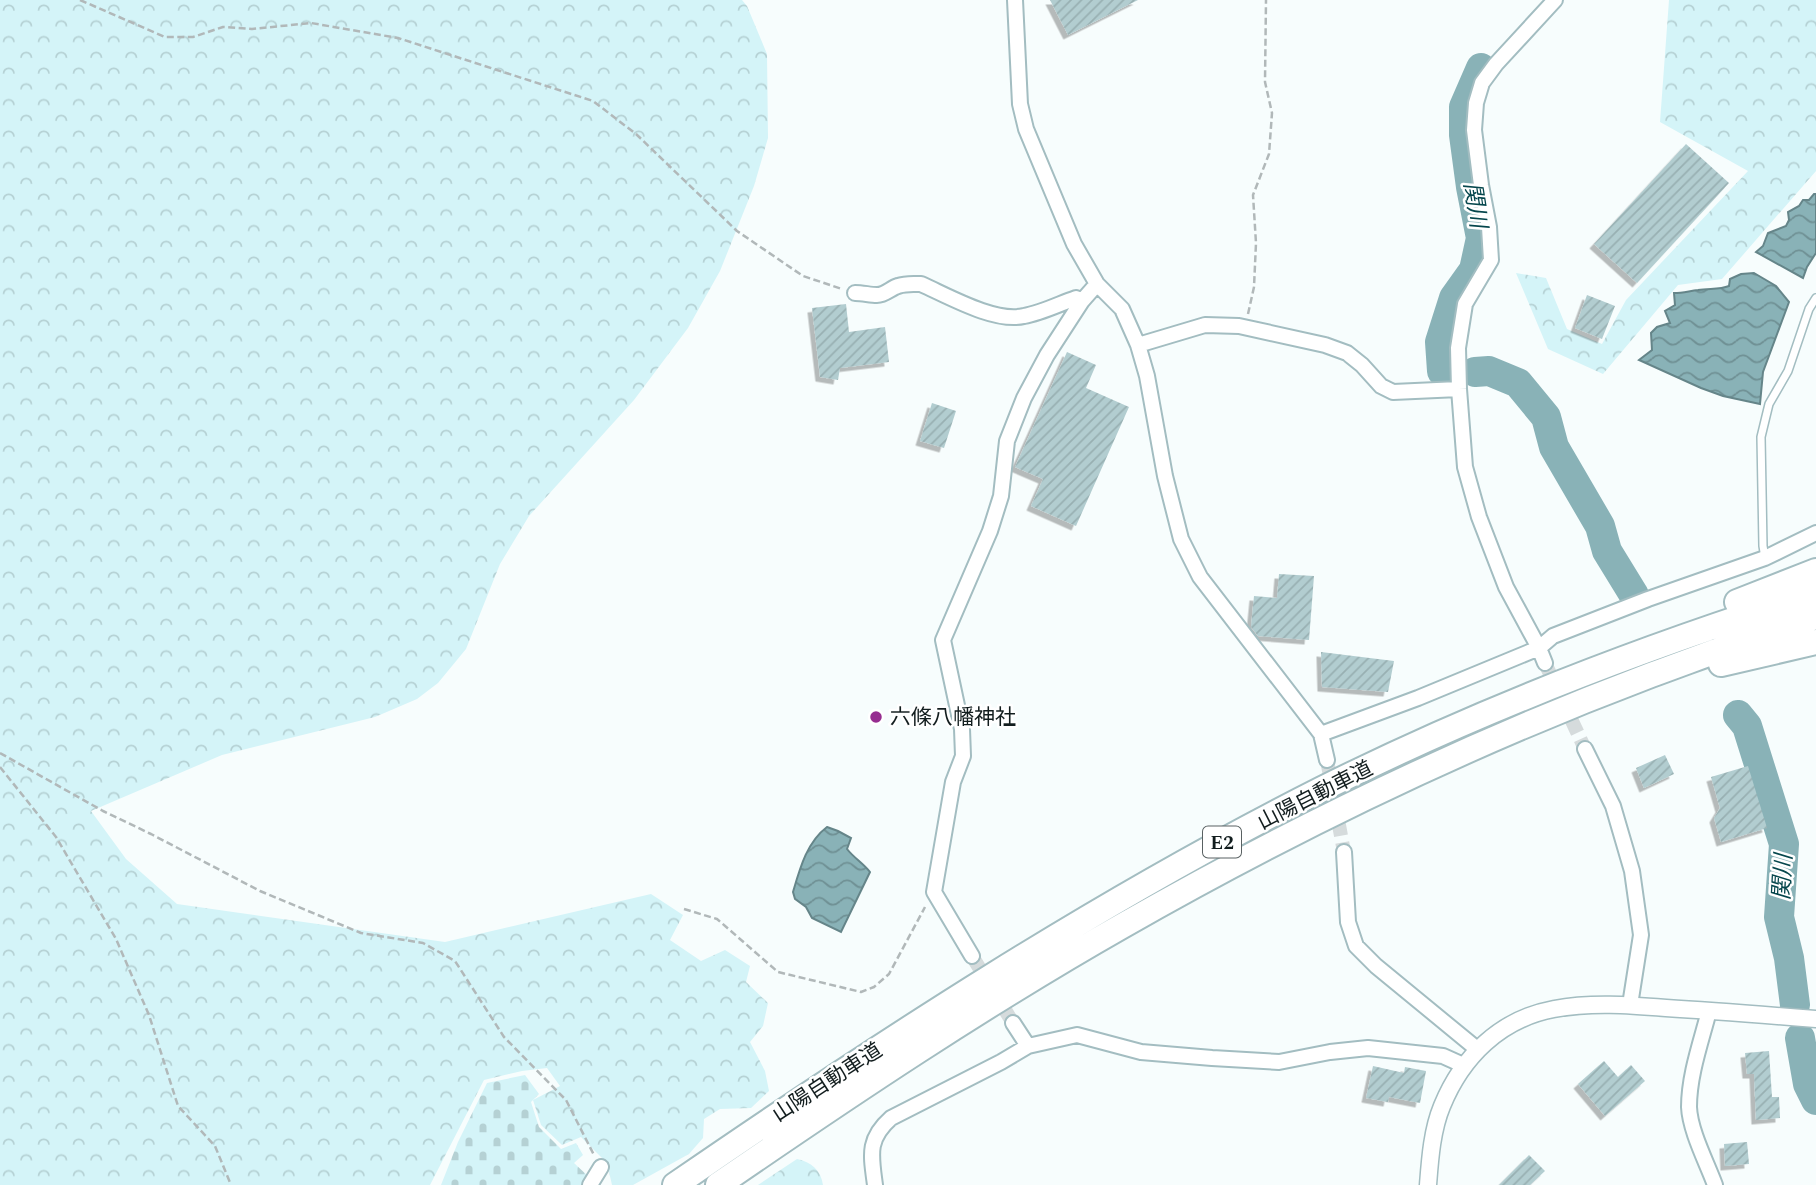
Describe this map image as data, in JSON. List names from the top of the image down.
{
  "streets": {
    "highway": ["山陽自動車道", "E2"]
  },
  "water": ["関川"],
  "places": ["六條八幡神社"]
}
